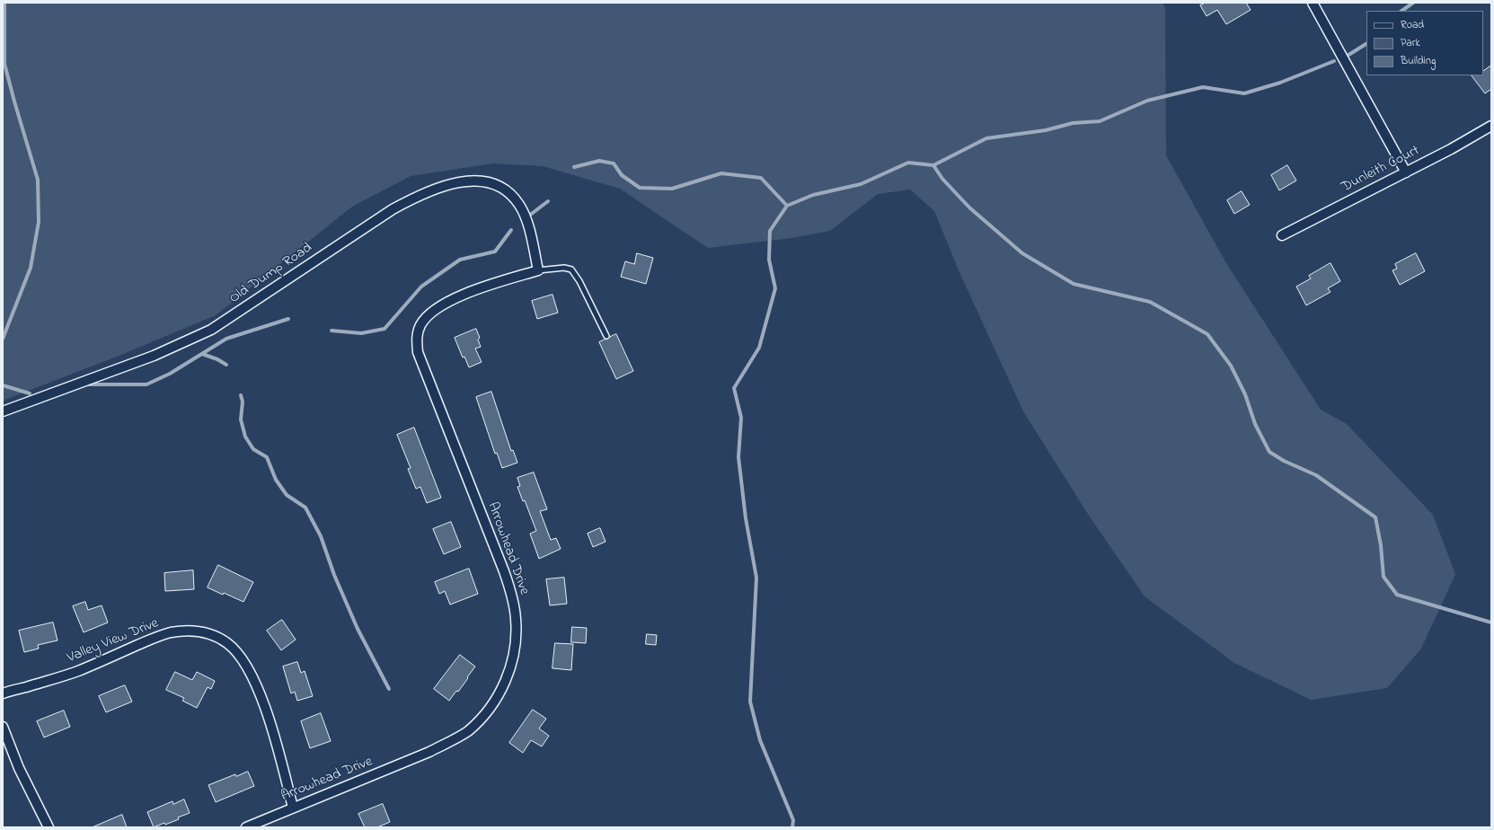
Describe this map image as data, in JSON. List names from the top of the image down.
{
  "streets": {
    "street": [
      "Dunleith Court",
      "Old Dump Road",
      "Arrowhead Drive",
      "Valley View Drive"
    ]
  },
  "crossings": [
    ["Old Dump Road", "Arrowhead Drive"],
    ["Arrowhead Drive", "Valley View Drive"]
  ],
  "legend": ["Road", "Park", "Building"]
}
